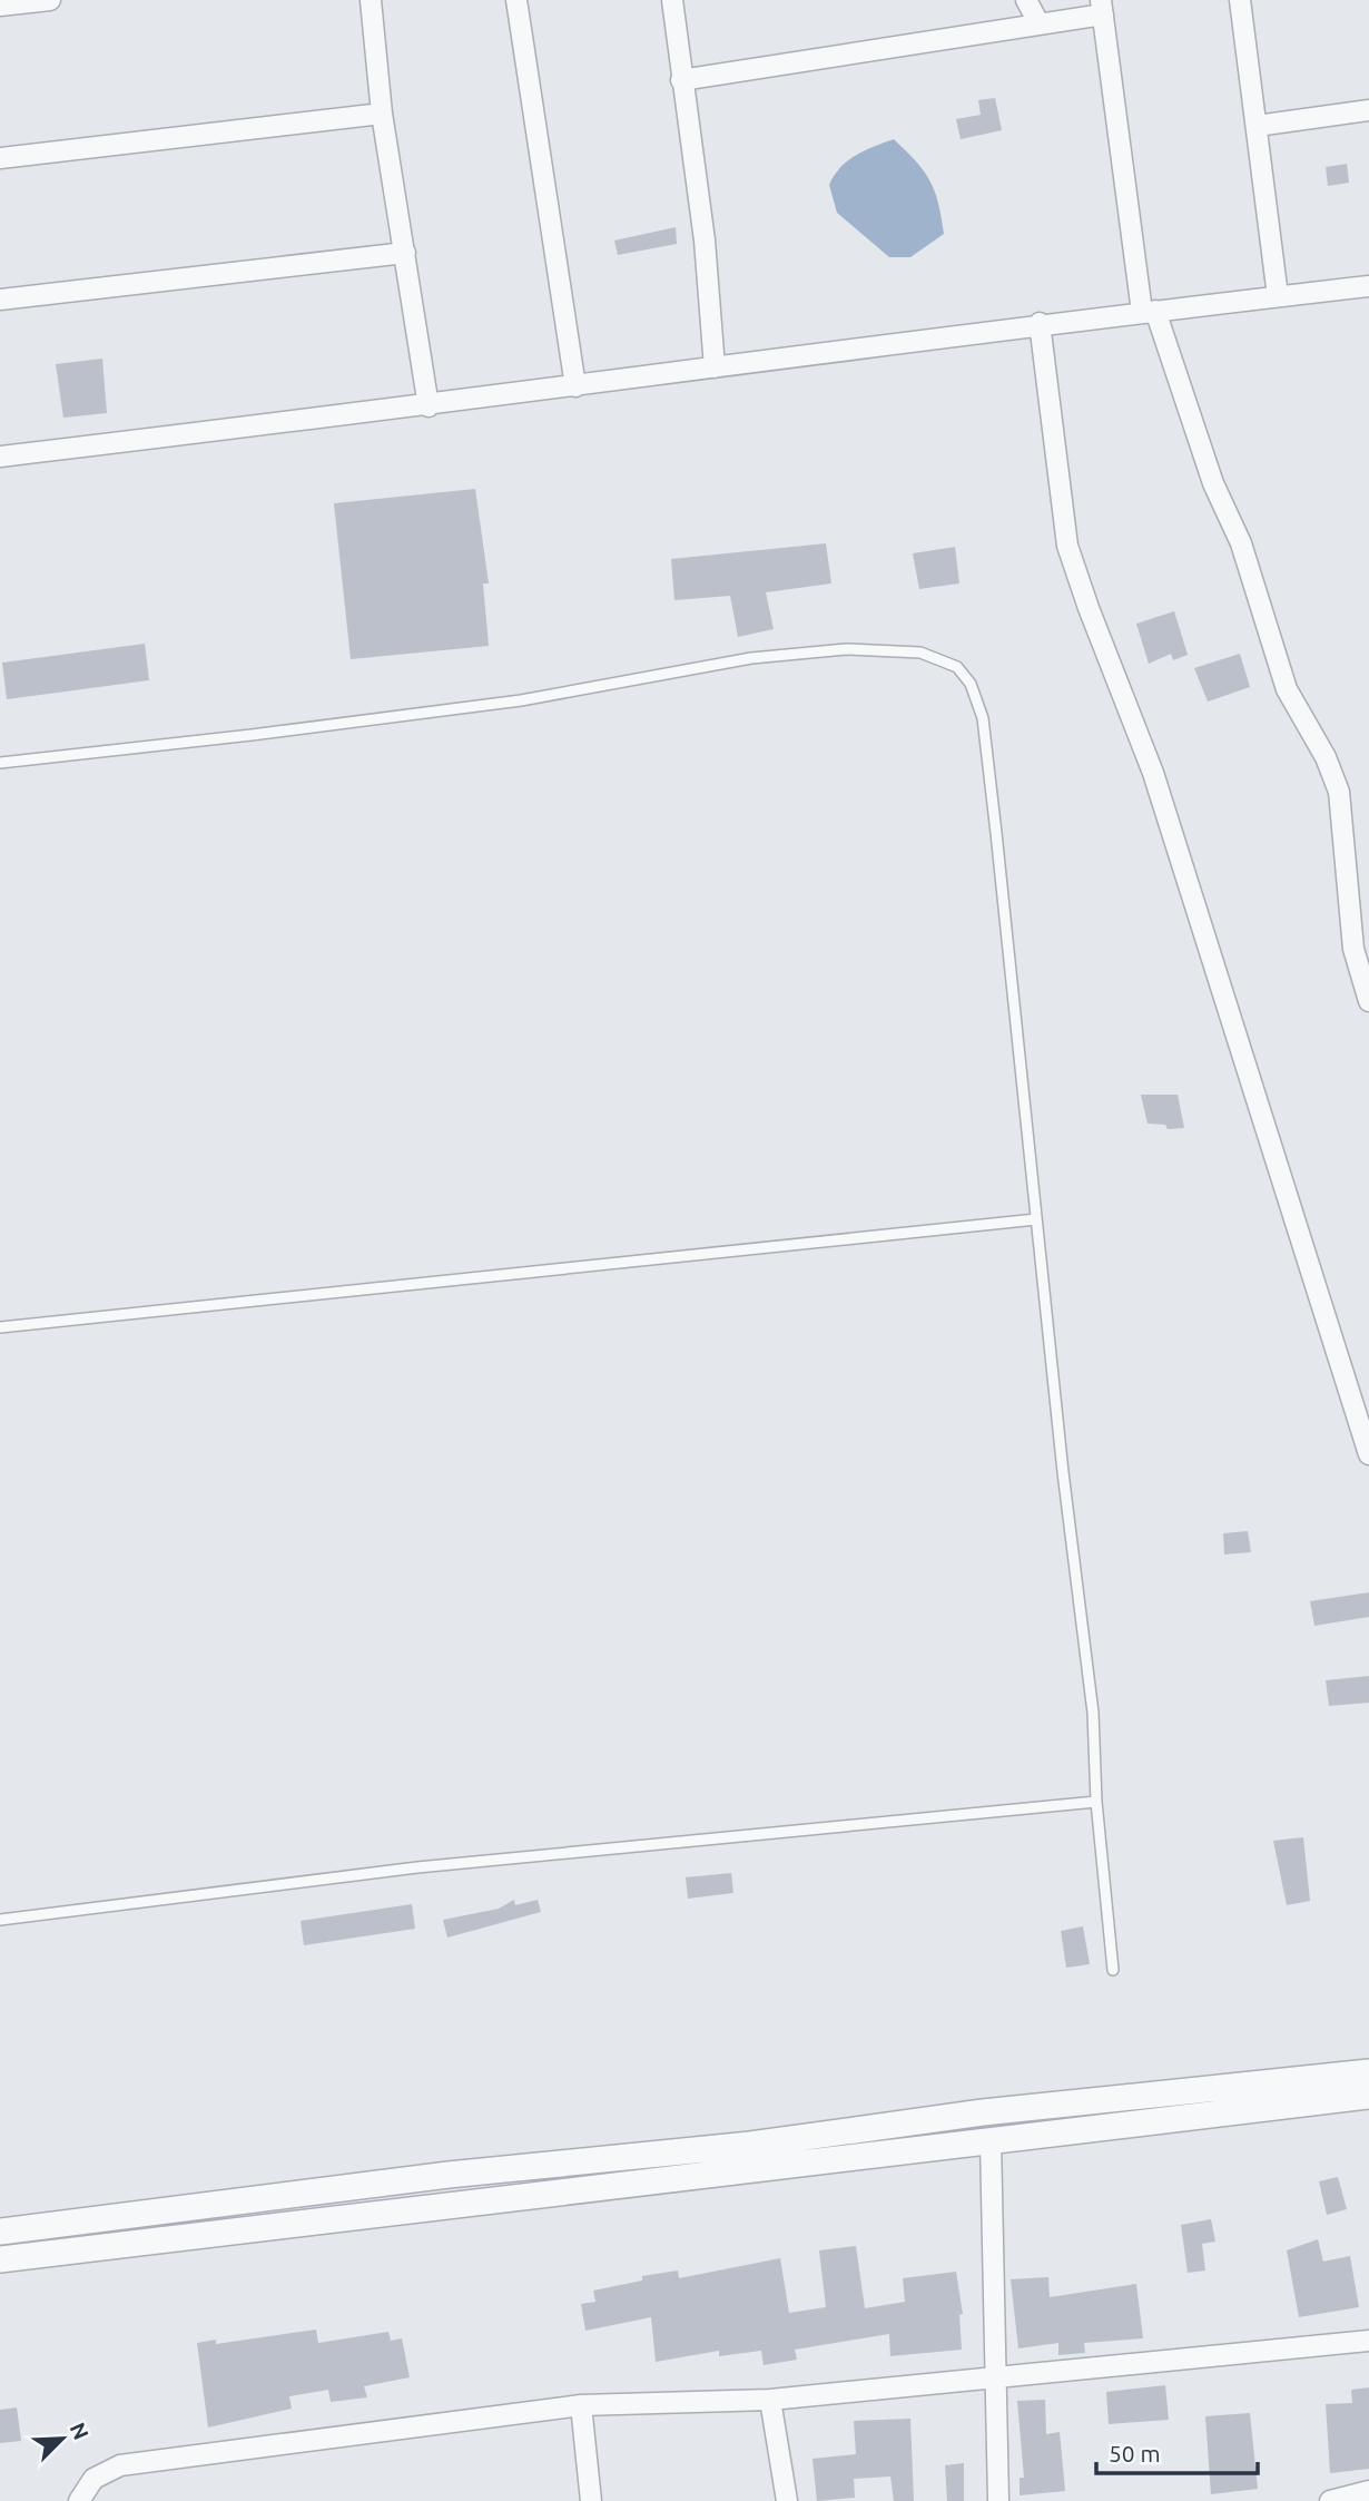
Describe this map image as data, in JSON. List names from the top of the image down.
{
  "scale_bar": "50 m",
  "north": "top right"
}
